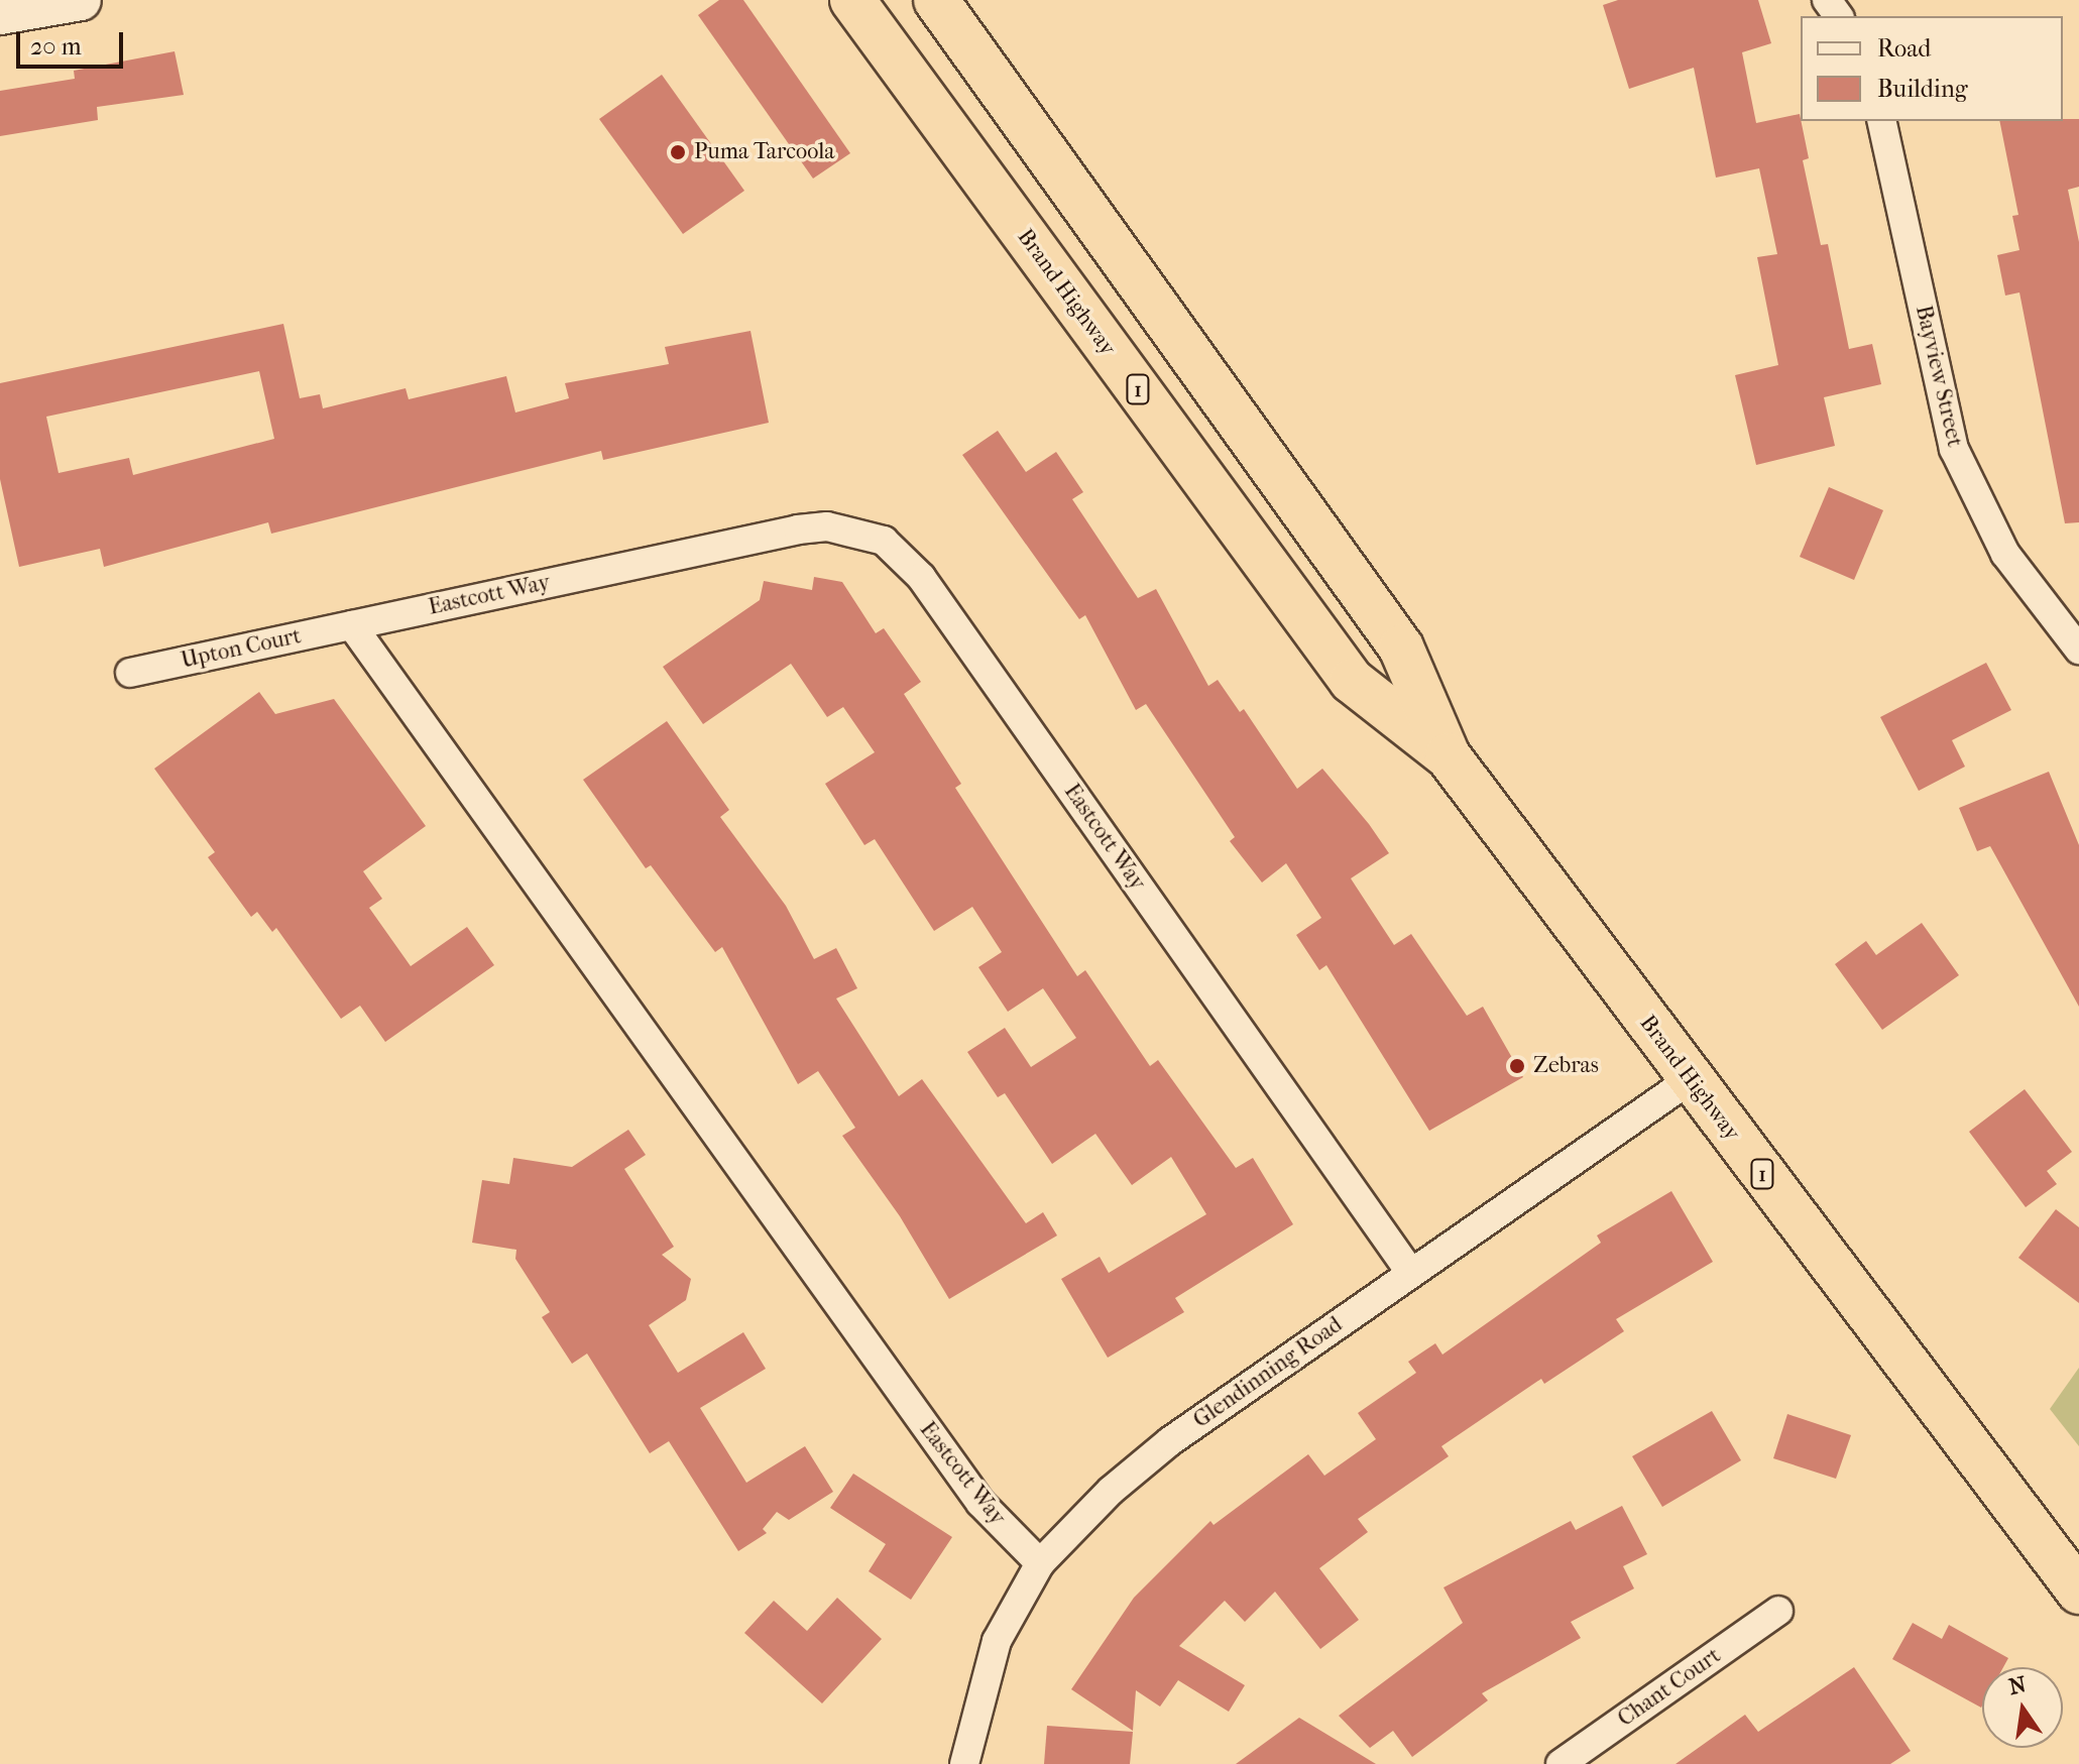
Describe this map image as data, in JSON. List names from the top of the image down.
{
  "streets": {
    "highway": ["Brand Highway", "1"],
    "street": [
      "Bayview Street",
      "Eastcott Way",
      "Upton Court",
      "Glendinning Road",
      "Chant Court"
    ]
  },
  "crossings": [
    ["Brand Highway", "Glendinning Road"],
    ["Eastcott Way", "Upton Court"],
    ["Eastcott Way", "Glendinning Road"]
  ],
  "places": ["Puma Tarcoola", "Zebras"],
  "legend": ["Road", "Building"],
  "scale_bar": "20 m",
  "north": "top"
}
